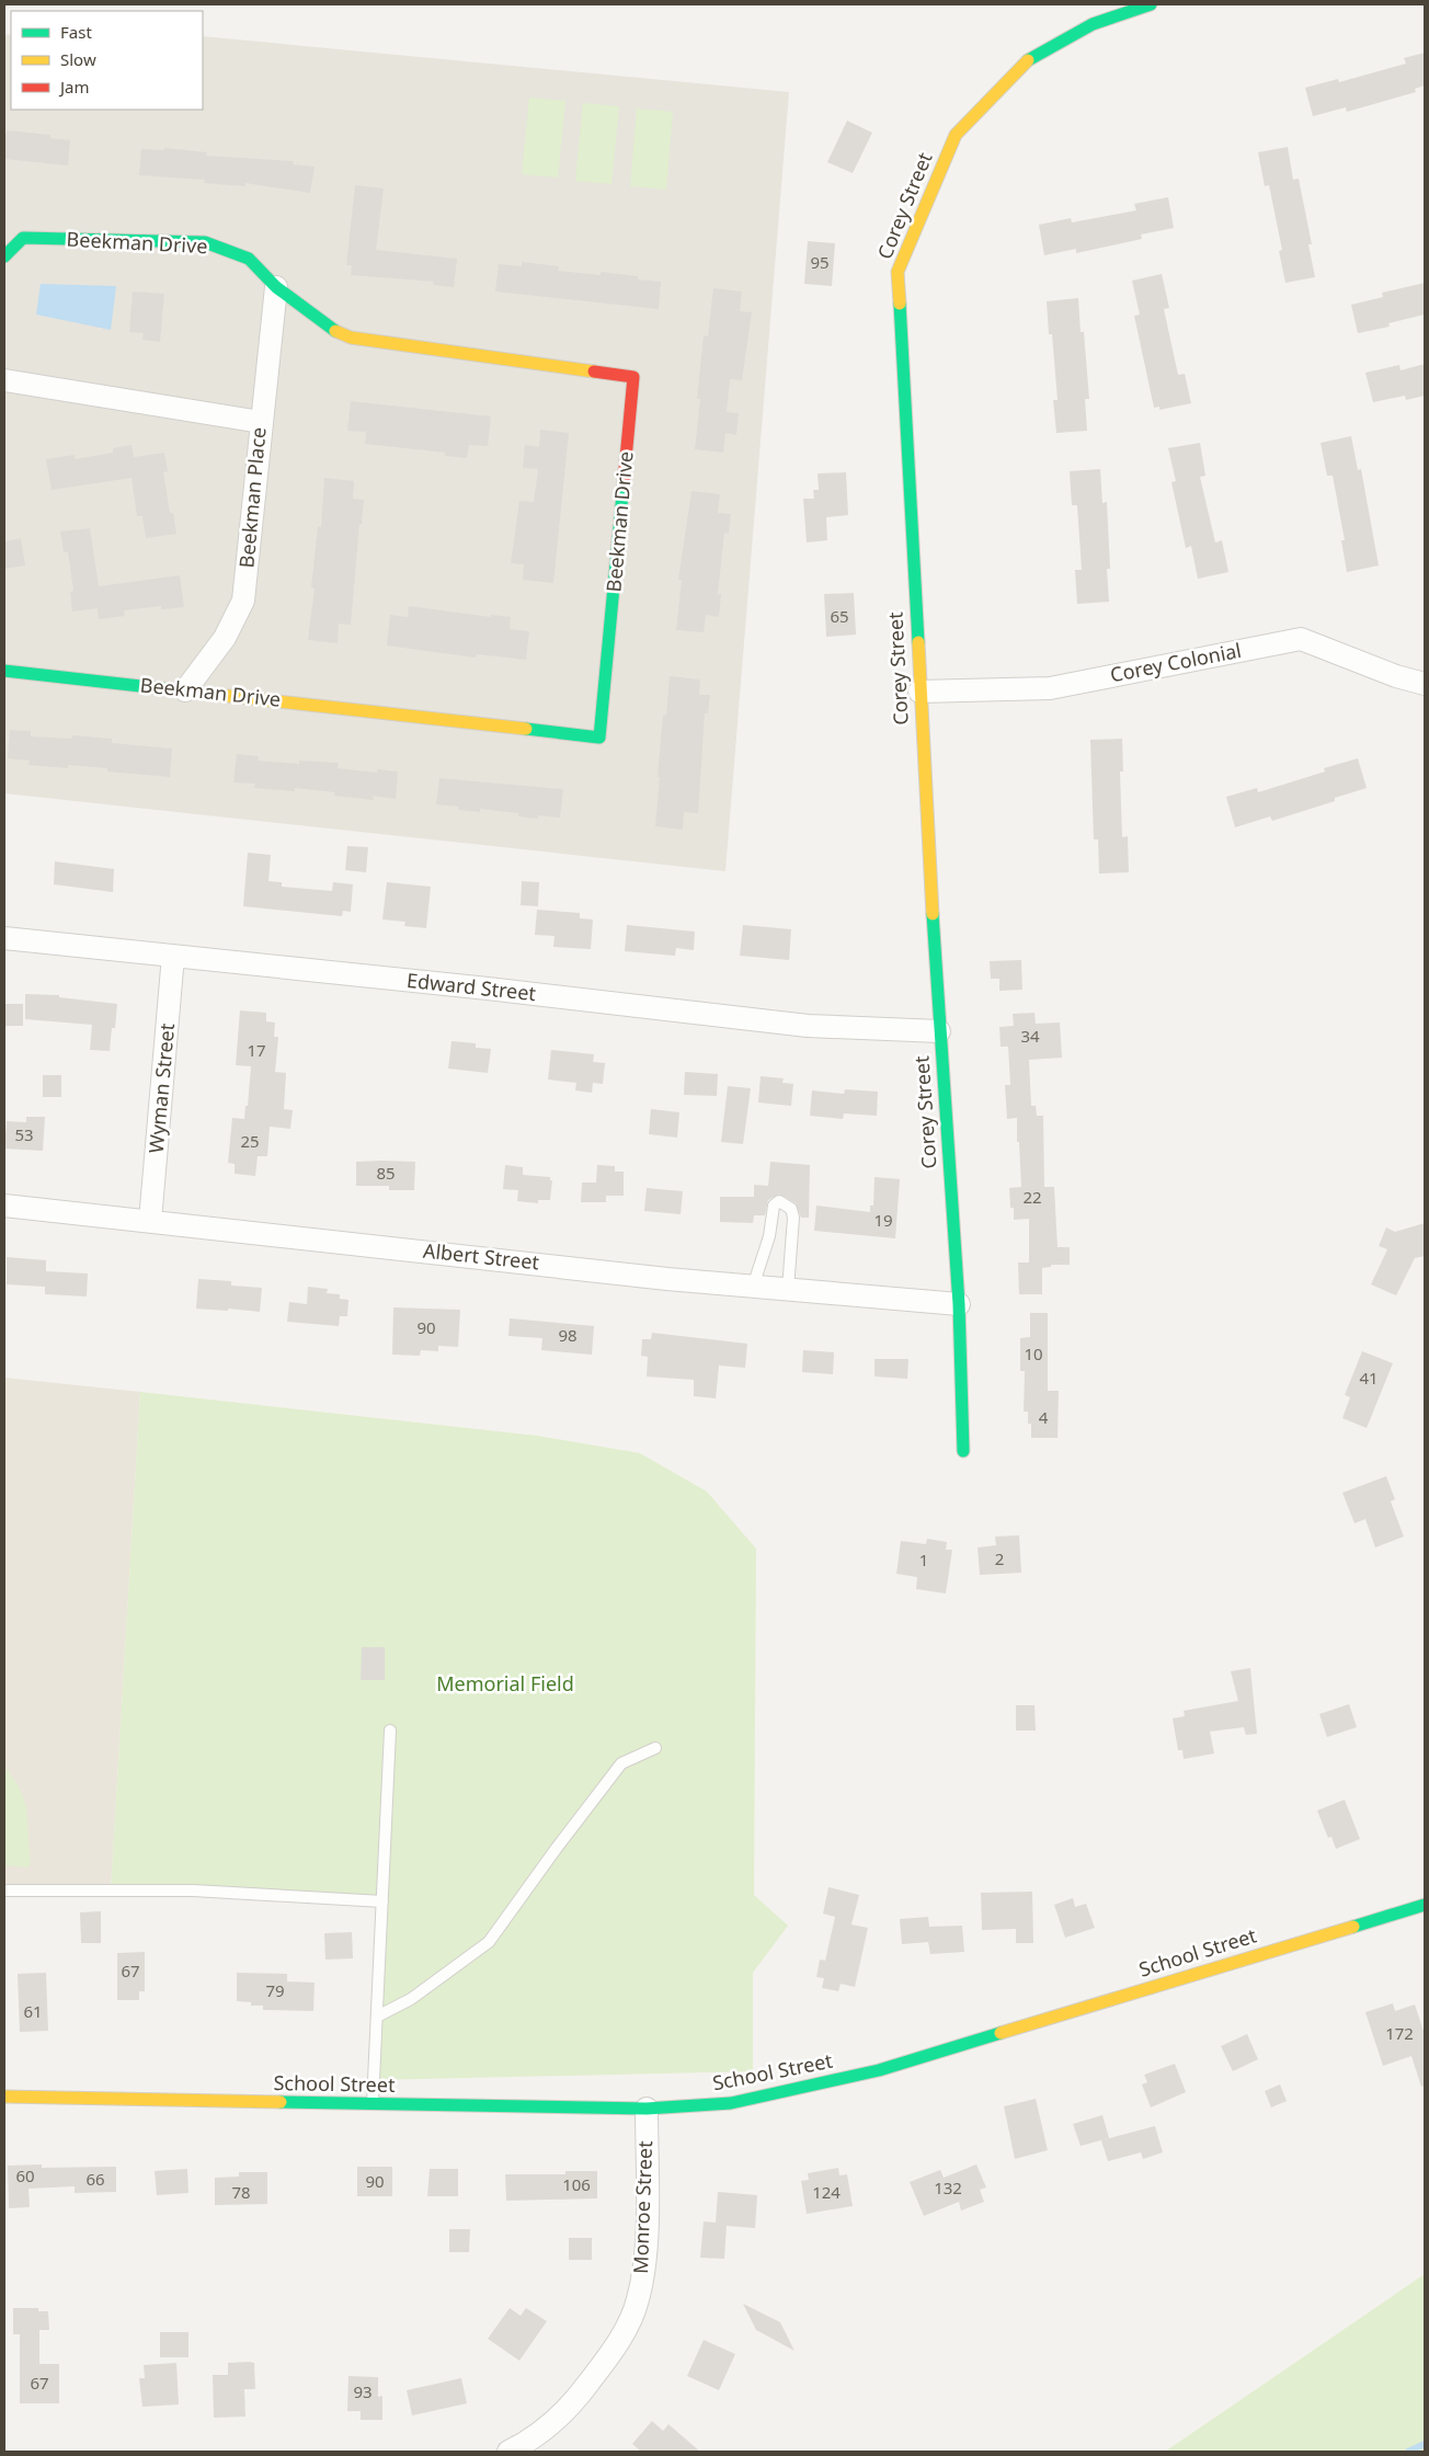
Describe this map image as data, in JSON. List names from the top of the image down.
{
  "streets": {
    "street": [
      "Corey Street",
      "Beekman Drive",
      "Beekman Place",
      "Corey Colonial",
      "Edward Street",
      "Wyman Street",
      "Albert Street",
      "School Street",
      "Monroe Street"
    ]
  },
  "crossings": [
    ["Corey Street", "Corey Colonial"],
    ["Corey Street", "Edward Street"],
    ["Corey Street", "Albert Street"],
    ["Beekman Drive", "Beekman Place"],
    ["Edward Street", "Wyman Street"],
    ["Wyman Street", "Albert Street"],
    ["School Street", "Monroe Street"]
  ],
  "parks": ["Memorial Field"],
  "house_numbers": [
    "95",
    "65",
    "34",
    "17",
    "53",
    "25",
    "85",
    "22",
    "19",
    "90",
    "98",
    "10",
    "41",
    "4",
    "2",
    "1",
    "67",
    "79",
    "61",
    "172",
    "60",
    "66",
    "90",
    "106",
    "132",
    "78",
    "124",
    "67",
    "93"
  ],
  "legend": ["Fast", "Slow", "Jam"]
}
